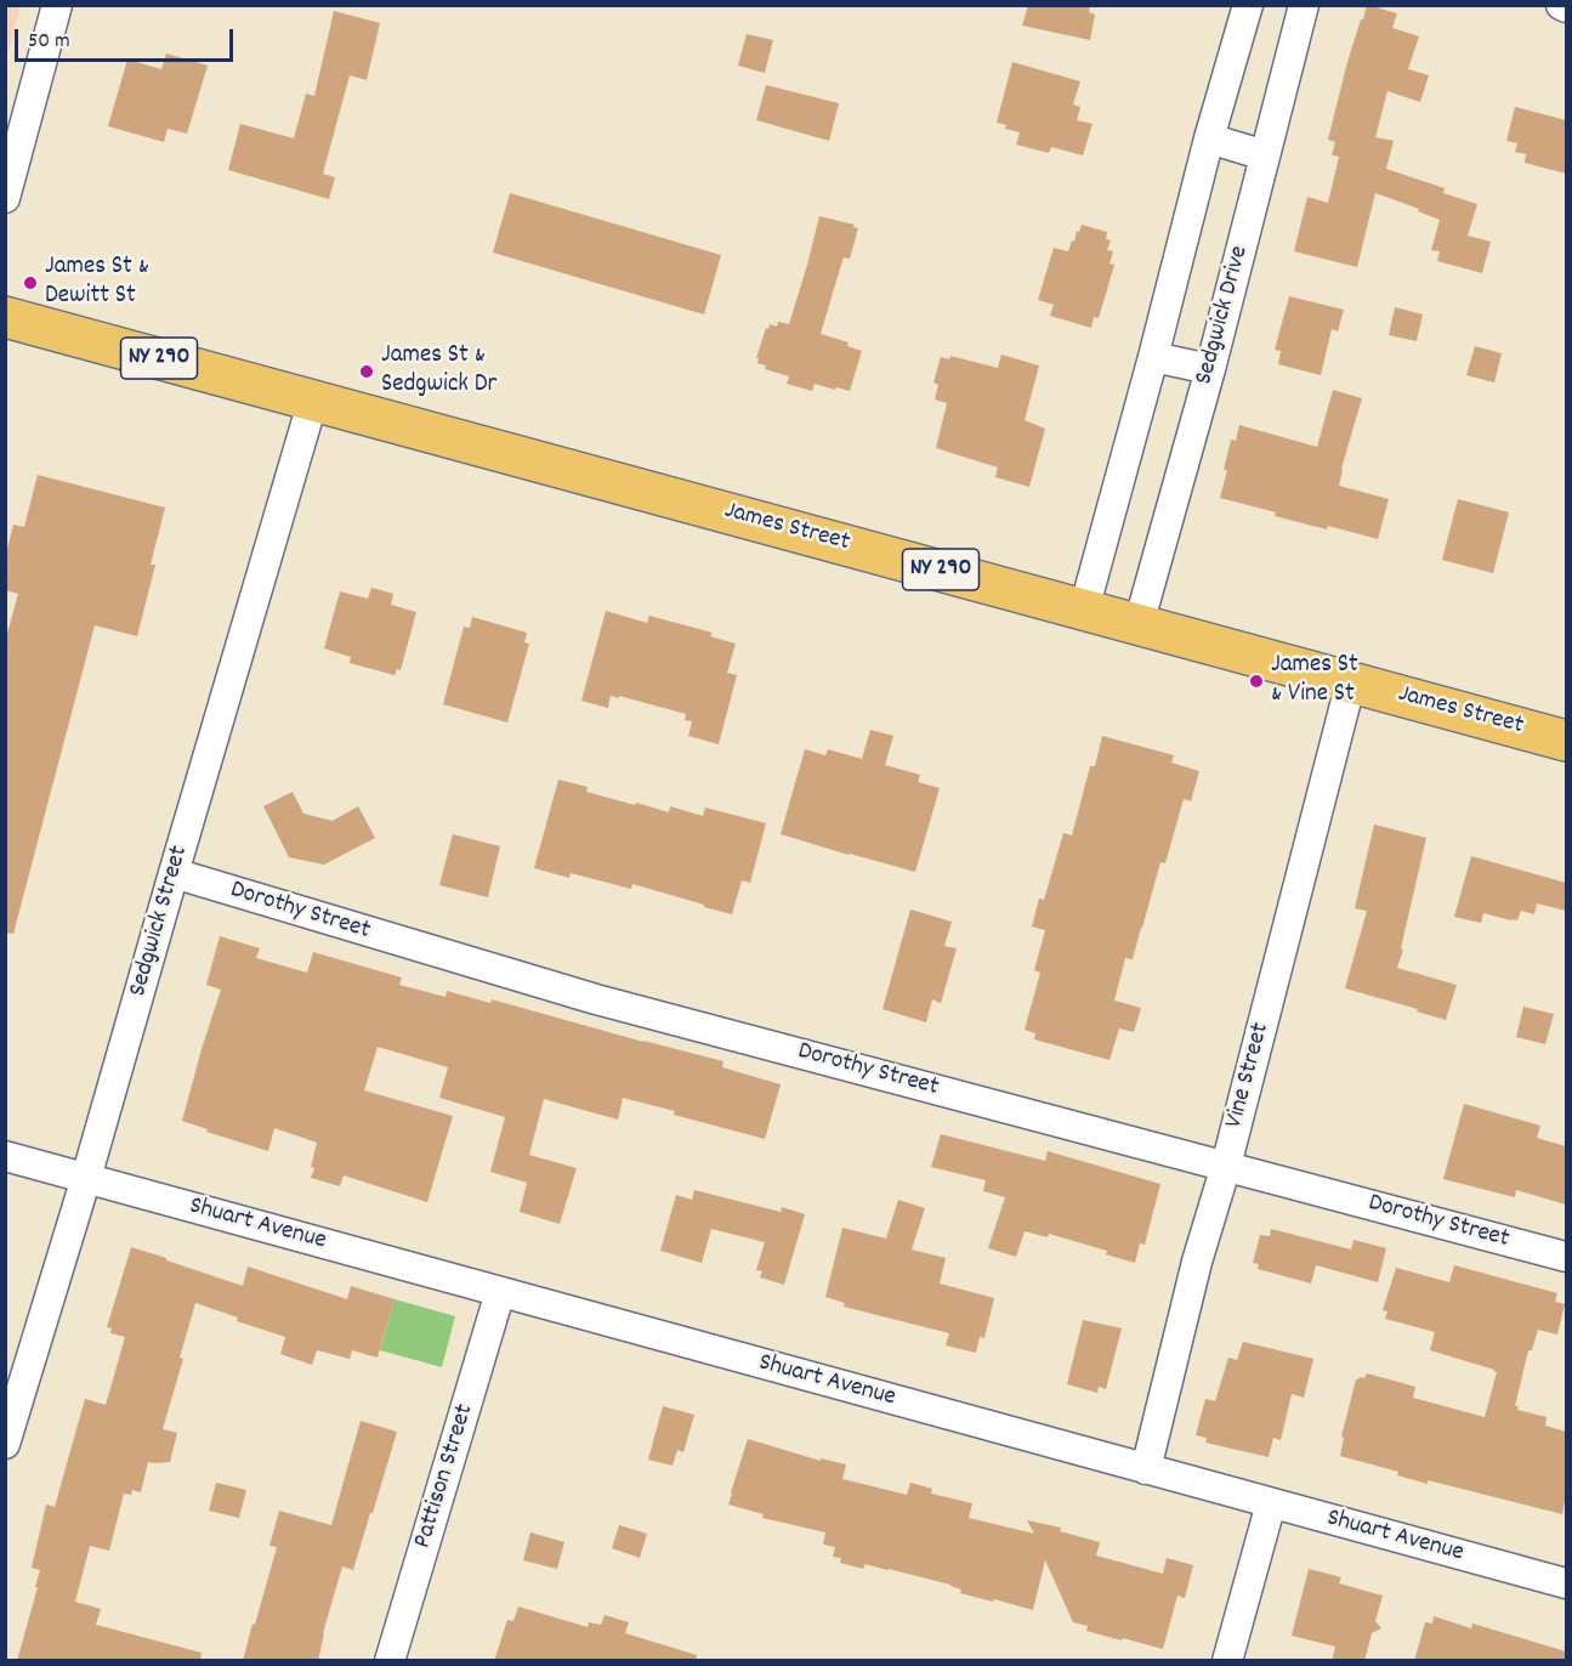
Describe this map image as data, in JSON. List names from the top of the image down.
{
  "streets": {
    "main road": ["NY 290", "James Street"],
    "street": [
      "Sedgwick Drive",
      "Dorothy Street",
      "Sedgwick Street",
      "Vine Street",
      "Shuart Avenue",
      "Pattison Street"
    ]
  },
  "crossings": [
    ["Sedgwick Drive", "James Street"],
    ["James Street", "Sedgwick Street"],
    ["James Street", "Vine Street"],
    ["Dorothy Street", "Sedgwick Street"],
    ["Dorothy Street", "Vine Street"],
    ["Sedgwick Street", "Shuart Avenue"],
    ["Vine Street", "Shuart Avenue"],
    ["Shuart Avenue", "Pattison Street"]
  ],
  "places": ["James St & Dewitt St", "James St & Sedgwick Dr", "James St & Vine St"],
  "scale_bar": "50 m"
}
